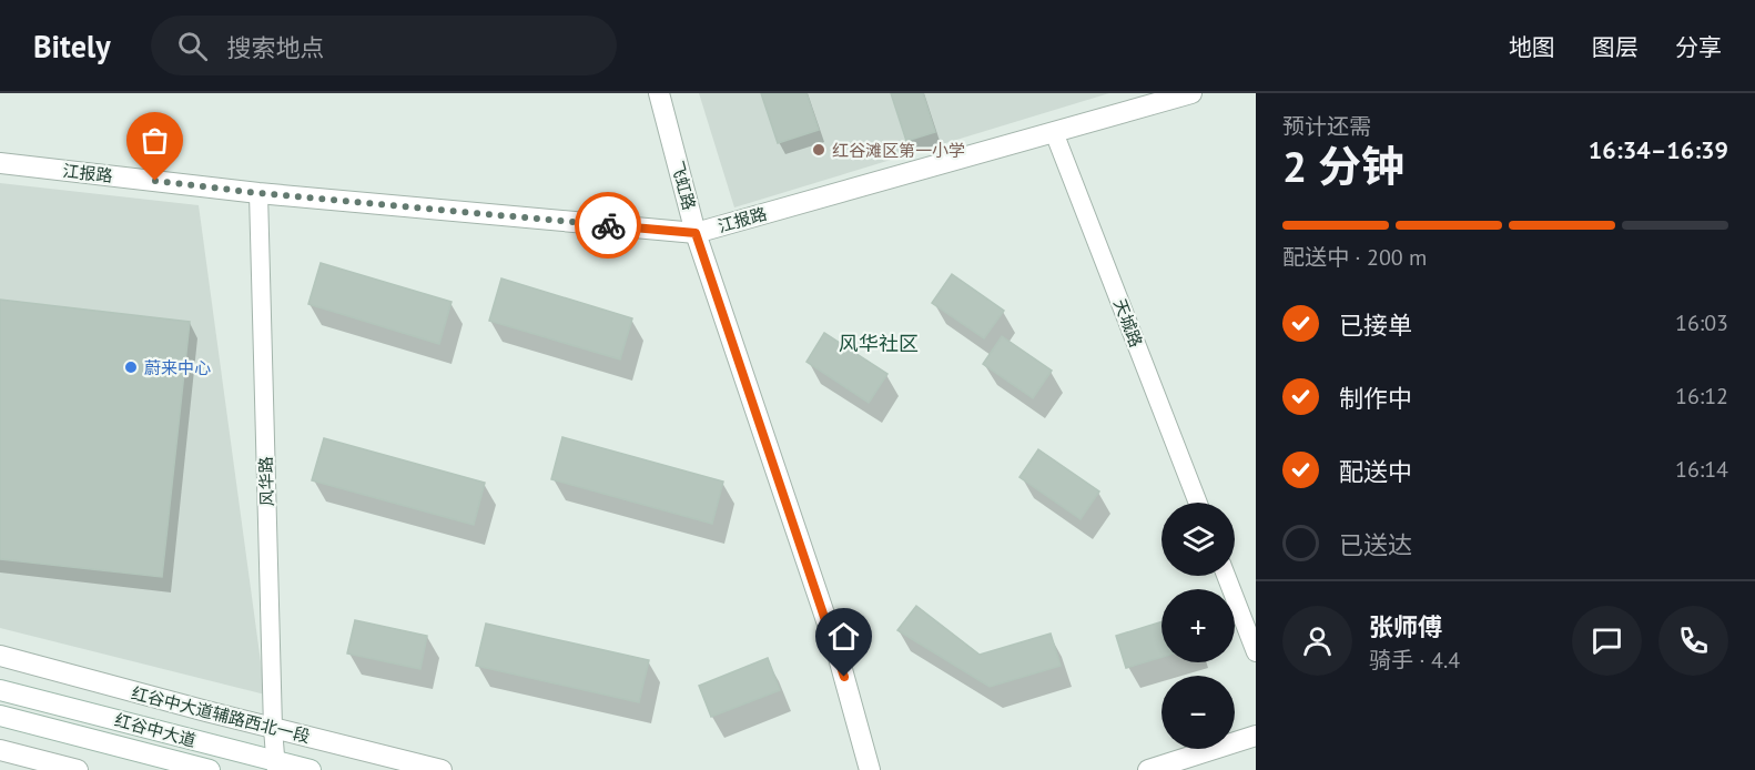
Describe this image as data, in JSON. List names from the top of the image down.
{
  "streets": {
    "street": [
      "江报路",
      "飞虹路",
      "天城路",
      "风华路",
      "红谷中大道辅路西北一段",
      "红谷中大道"
    ]
  },
  "crossings": [
    ["江报路", "飞虹路"],
    ["江报路", "天城路"],
    ["江报路", "风华路"],
    ["风华路", "红谷中大道辅路西北一段"],
    ["风华路", "红谷中大道"]
  ],
  "districts": ["风华社区"],
  "places": ["红谷滩区第一小学", "蔚来中心"],
  "page": {
    "header": "Bitely",
    "search": "搜索地点",
    "nav": ["地图", "图层", "分享"],
    "heading": ["2 分钟", "预计还需", "16:34–16:39"],
    "panel": ["张师傅", "骑手 · 4.4"],
    "bar": "配送中 · 200 m",
    "list": [
      ["已接单", "16:03"],
      ["制作中", "16:12"],
      ["配送中", "16:14"],
      "已送达"
    ],
    "map_buttons": ["+", "−"]
  }
}
